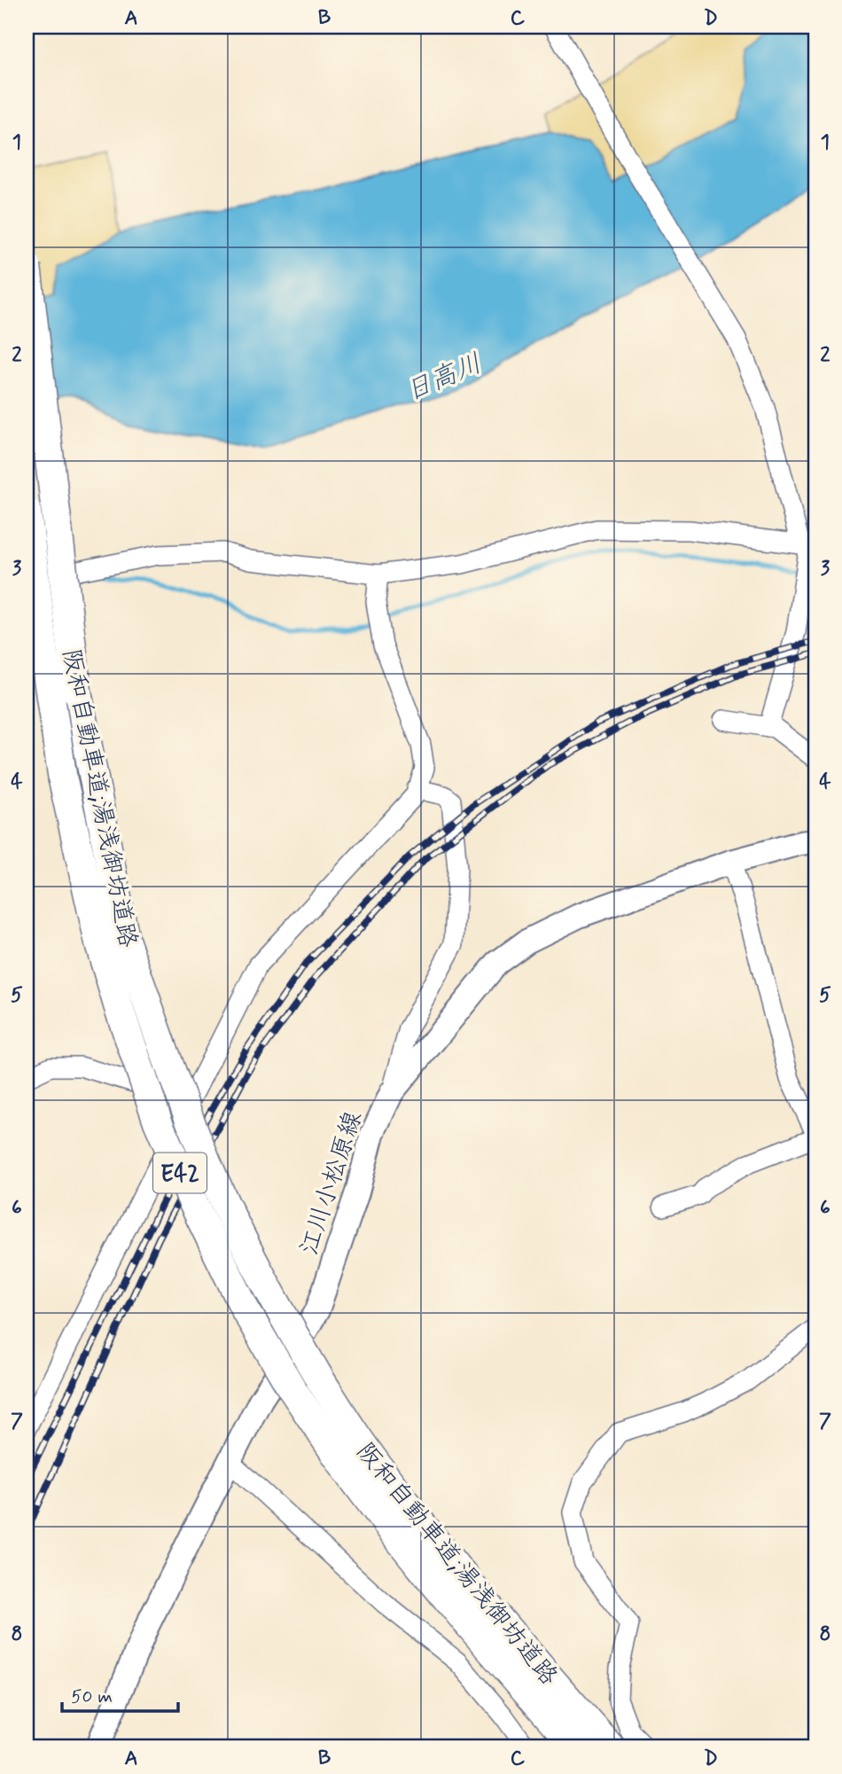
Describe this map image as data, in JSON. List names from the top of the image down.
{
  "streets": {
    "highway": ["阪和自動車道;湯浅御坊道路", "E42"],
    "main road": ["江川小松原線"]
  },
  "water": ["日高川"],
  "scale_bar": "50 m",
  "grid": {
    "columns": [
      "A",
      "B",
      "C",
      "D"
    ],
    "rows": [
      "1",
      "2",
      "3",
      "4",
      "5",
      "6",
      "7",
      "8"
    ]
  }
}
